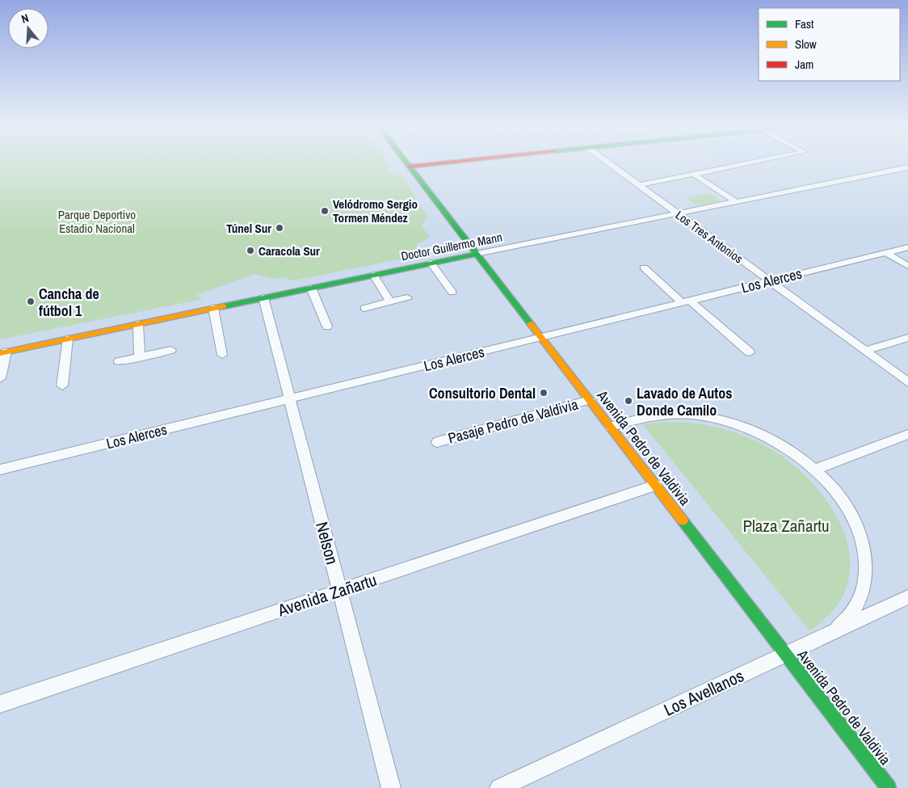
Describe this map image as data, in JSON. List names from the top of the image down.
{
  "streets": {
    "main road": ["Doctor Guillermo Mann", "Avenida Pedro de Valdivia"],
    "street": [
      "Los Tres Antonios",
      "Los Alerces",
      "Pasaje Pedro de Valdivia",
      "Nelson",
      "Avenida Zañartu",
      "Los Avellanos"
    ]
  },
  "crossings": [
    ["Los Tres Antonios", "Doctor Guillermo Mann"],
    ["Los Tres Antonios", "Los Alerces"],
    ["Doctor Guillermo Mann", "Avenida Pedro de Valdivia"],
    ["Doctor Guillermo Mann", "Nelson"],
    ["Los Alerces", "Avenida Pedro de Valdivia"],
    ["Los Alerces", "Nelson"],
    ["Pasaje Pedro de Valdivia", "Avenida Pedro de Valdivia"],
    ["Avenida Pedro de Valdivia", "Avenida Zañartu"],
    ["Avenida Pedro de Valdivia", "Los Avellanos"],
    ["Nelson", "Avenida Zañartu"]
  ],
  "parks": ["Parque Deportivo Estadio Nacional", "Plaza Zañartu"],
  "places": [
    "Velódromo Sergio Tormen Méndez",
    "Túnel Sur",
    "Caracola Sur",
    "Cancha de fútbol 1",
    "Consultorio Dental",
    "Lavado de Autos Donde Camilo"
  ],
  "legend": ["Fast", "Slow", "Jam"],
  "north": "top"
}
